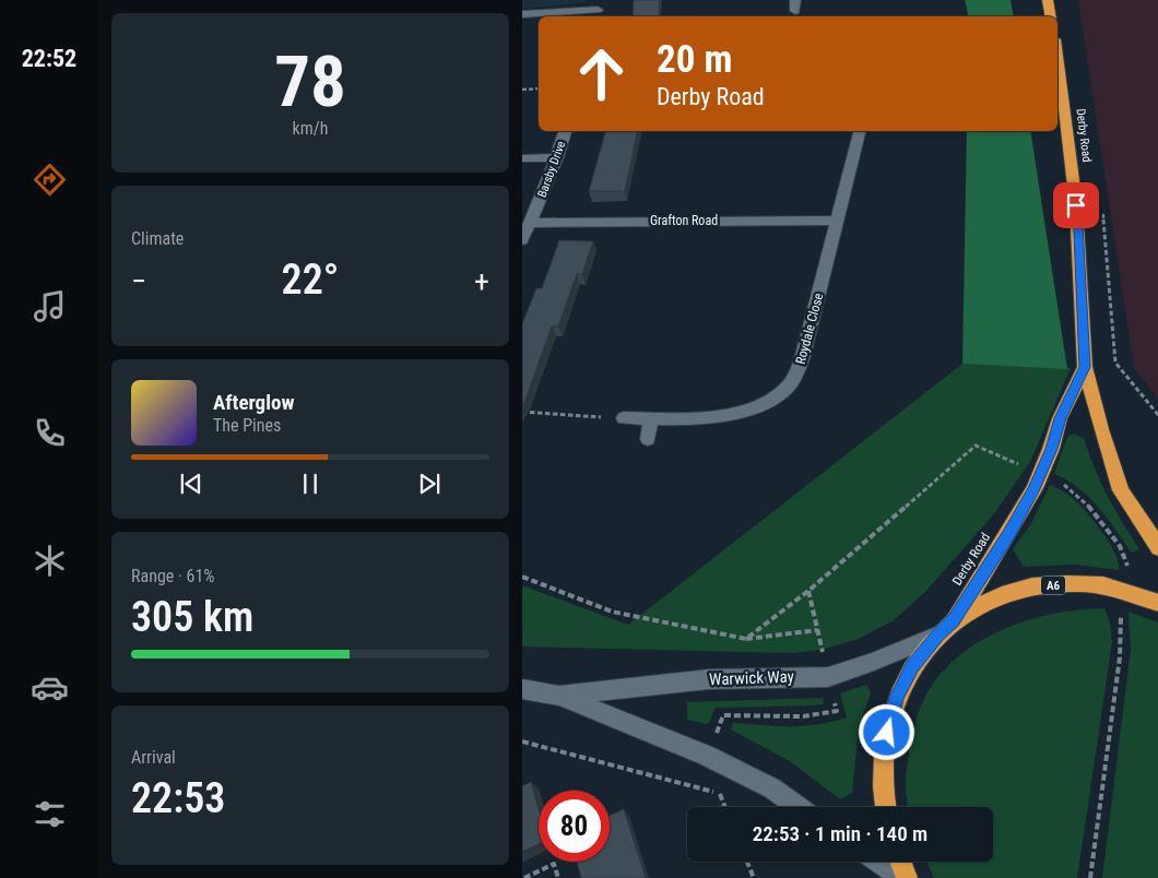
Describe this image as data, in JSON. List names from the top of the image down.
{
  "streets": {
    "highway": ["Derby Road", "A6"],
    "street": [
      "Barsby Drive",
      "Grafton Road",
      "Roydale Close",
      "Warwick Way"
    ]
  },
  "crossings": [
    ["Derby Road", "A6"],
    ["Barsby Drive", "Grafton Road"],
    ["Grafton Road", "Roydale Close"],
    ["A6", "Warwick Way"]
  ],
  "page": {
    "tabs": "22:52",
    "tile": [
      ["78", "km/h"],
      "Climate",
      ["Range · 61%", "305 km"],
      ["Arrival", "22:53"]
    ],
    "turn": ["20 m", "Derby Road"],
    "heat": ["−", "22°", "+"],
    "song": ["Afterglow", "The Pines"],
    "limit": "80",
    "trip": "22:53 · 1 min · 140 m"
  }
}
